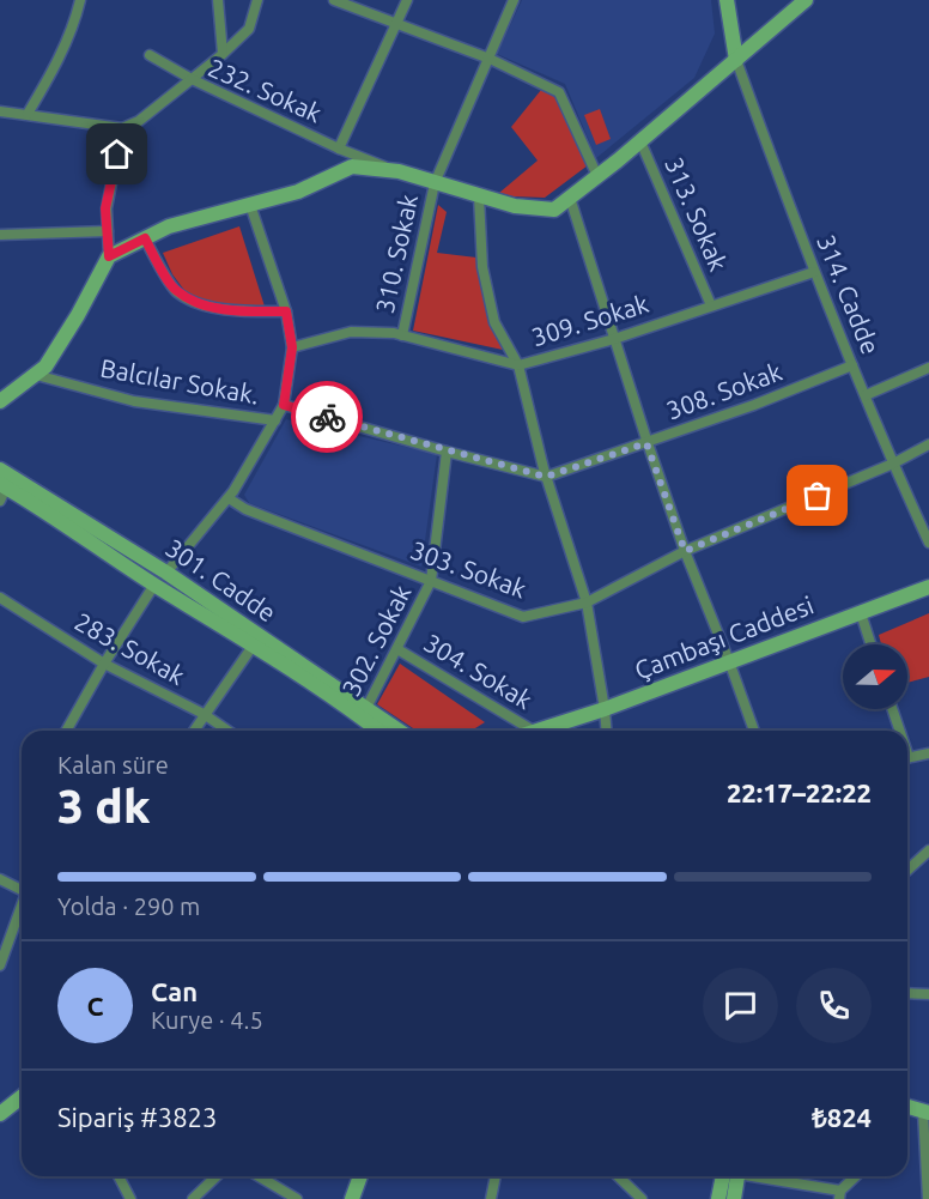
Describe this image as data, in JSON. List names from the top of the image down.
{
  "streets": {
    "main road": ["301. Cadde", "Çambaşı Caddesi"],
    "street": [
      "232. Sokak",
      "313. Sokak",
      "310. Sokak",
      "314. Cadde",
      "309. Sokak",
      "Balcılar Sokak.",
      "308. Sokak",
      "303. Sokak",
      "302. Sokak",
      "283. Sokak",
      "304. Sokak"
    ]
  },
  "crossings": [
    ["313. Sokak", "309. Sokak"],
    ["310. Sokak", "309. Sokak"],
    ["314. Cadde", "309. Sokak"],
    ["314. Cadde", "308. Sokak"],
    ["314. Cadde", "303. Sokak"],
    ["303. Sokak", "302. Sokak"],
    ["301. Cadde", "302. Sokak"],
    ["302. Sokak", "304. Sokak"]
  ],
  "north": "right",
  "page": {
    "heading": ["3 dk", "Kalan süre", "22:17–22:22"],
    "panel": [
      "Can",
      "Kurye · 4.5",
      "Sipariş #3823",
      "₺824"
    ],
    "bar": "Yolda · 290 m",
    "round": "C"
  }
}
